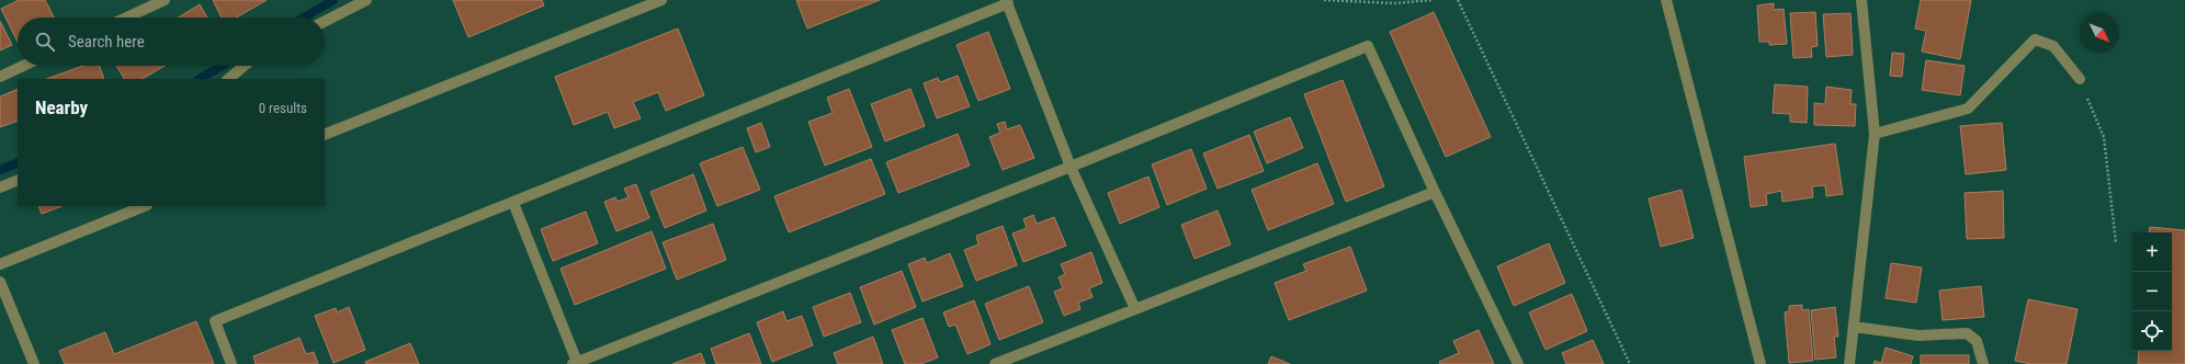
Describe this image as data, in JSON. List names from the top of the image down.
{
  "north": "bottom right",
  "page": {
    "search": "Search here",
    "heading": ["Nearby", "0 results"],
    "map_buttons": ["+", "−"]
  }
}
